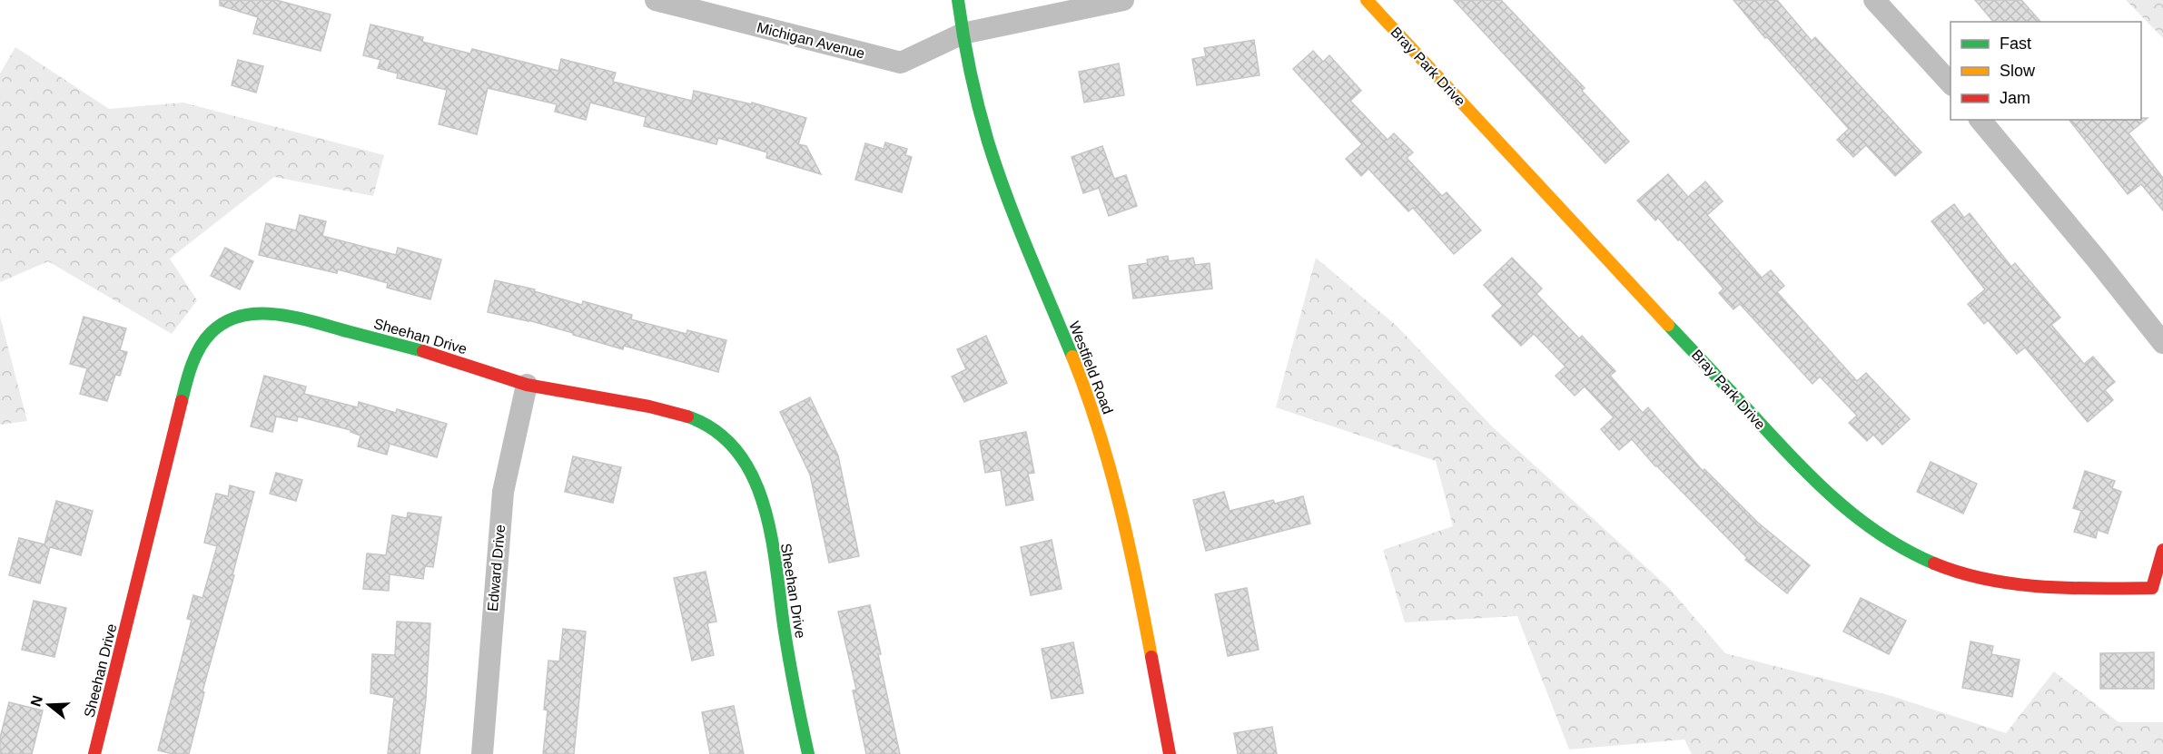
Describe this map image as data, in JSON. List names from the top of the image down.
{
  "streets": {
    "street": [
      "Michigan Avenue",
      "Bray Park Drive",
      "Sheehan Drive",
      "Westfield Road",
      "Edward Drive"
    ]
  },
  "crossings": [
    ["Michigan Avenue", "Westfield Road"],
    ["Sheehan Drive", "Edward Drive"]
  ],
  "legend": ["Fast", "Slow", "Jam"],
  "north": "left"
}
